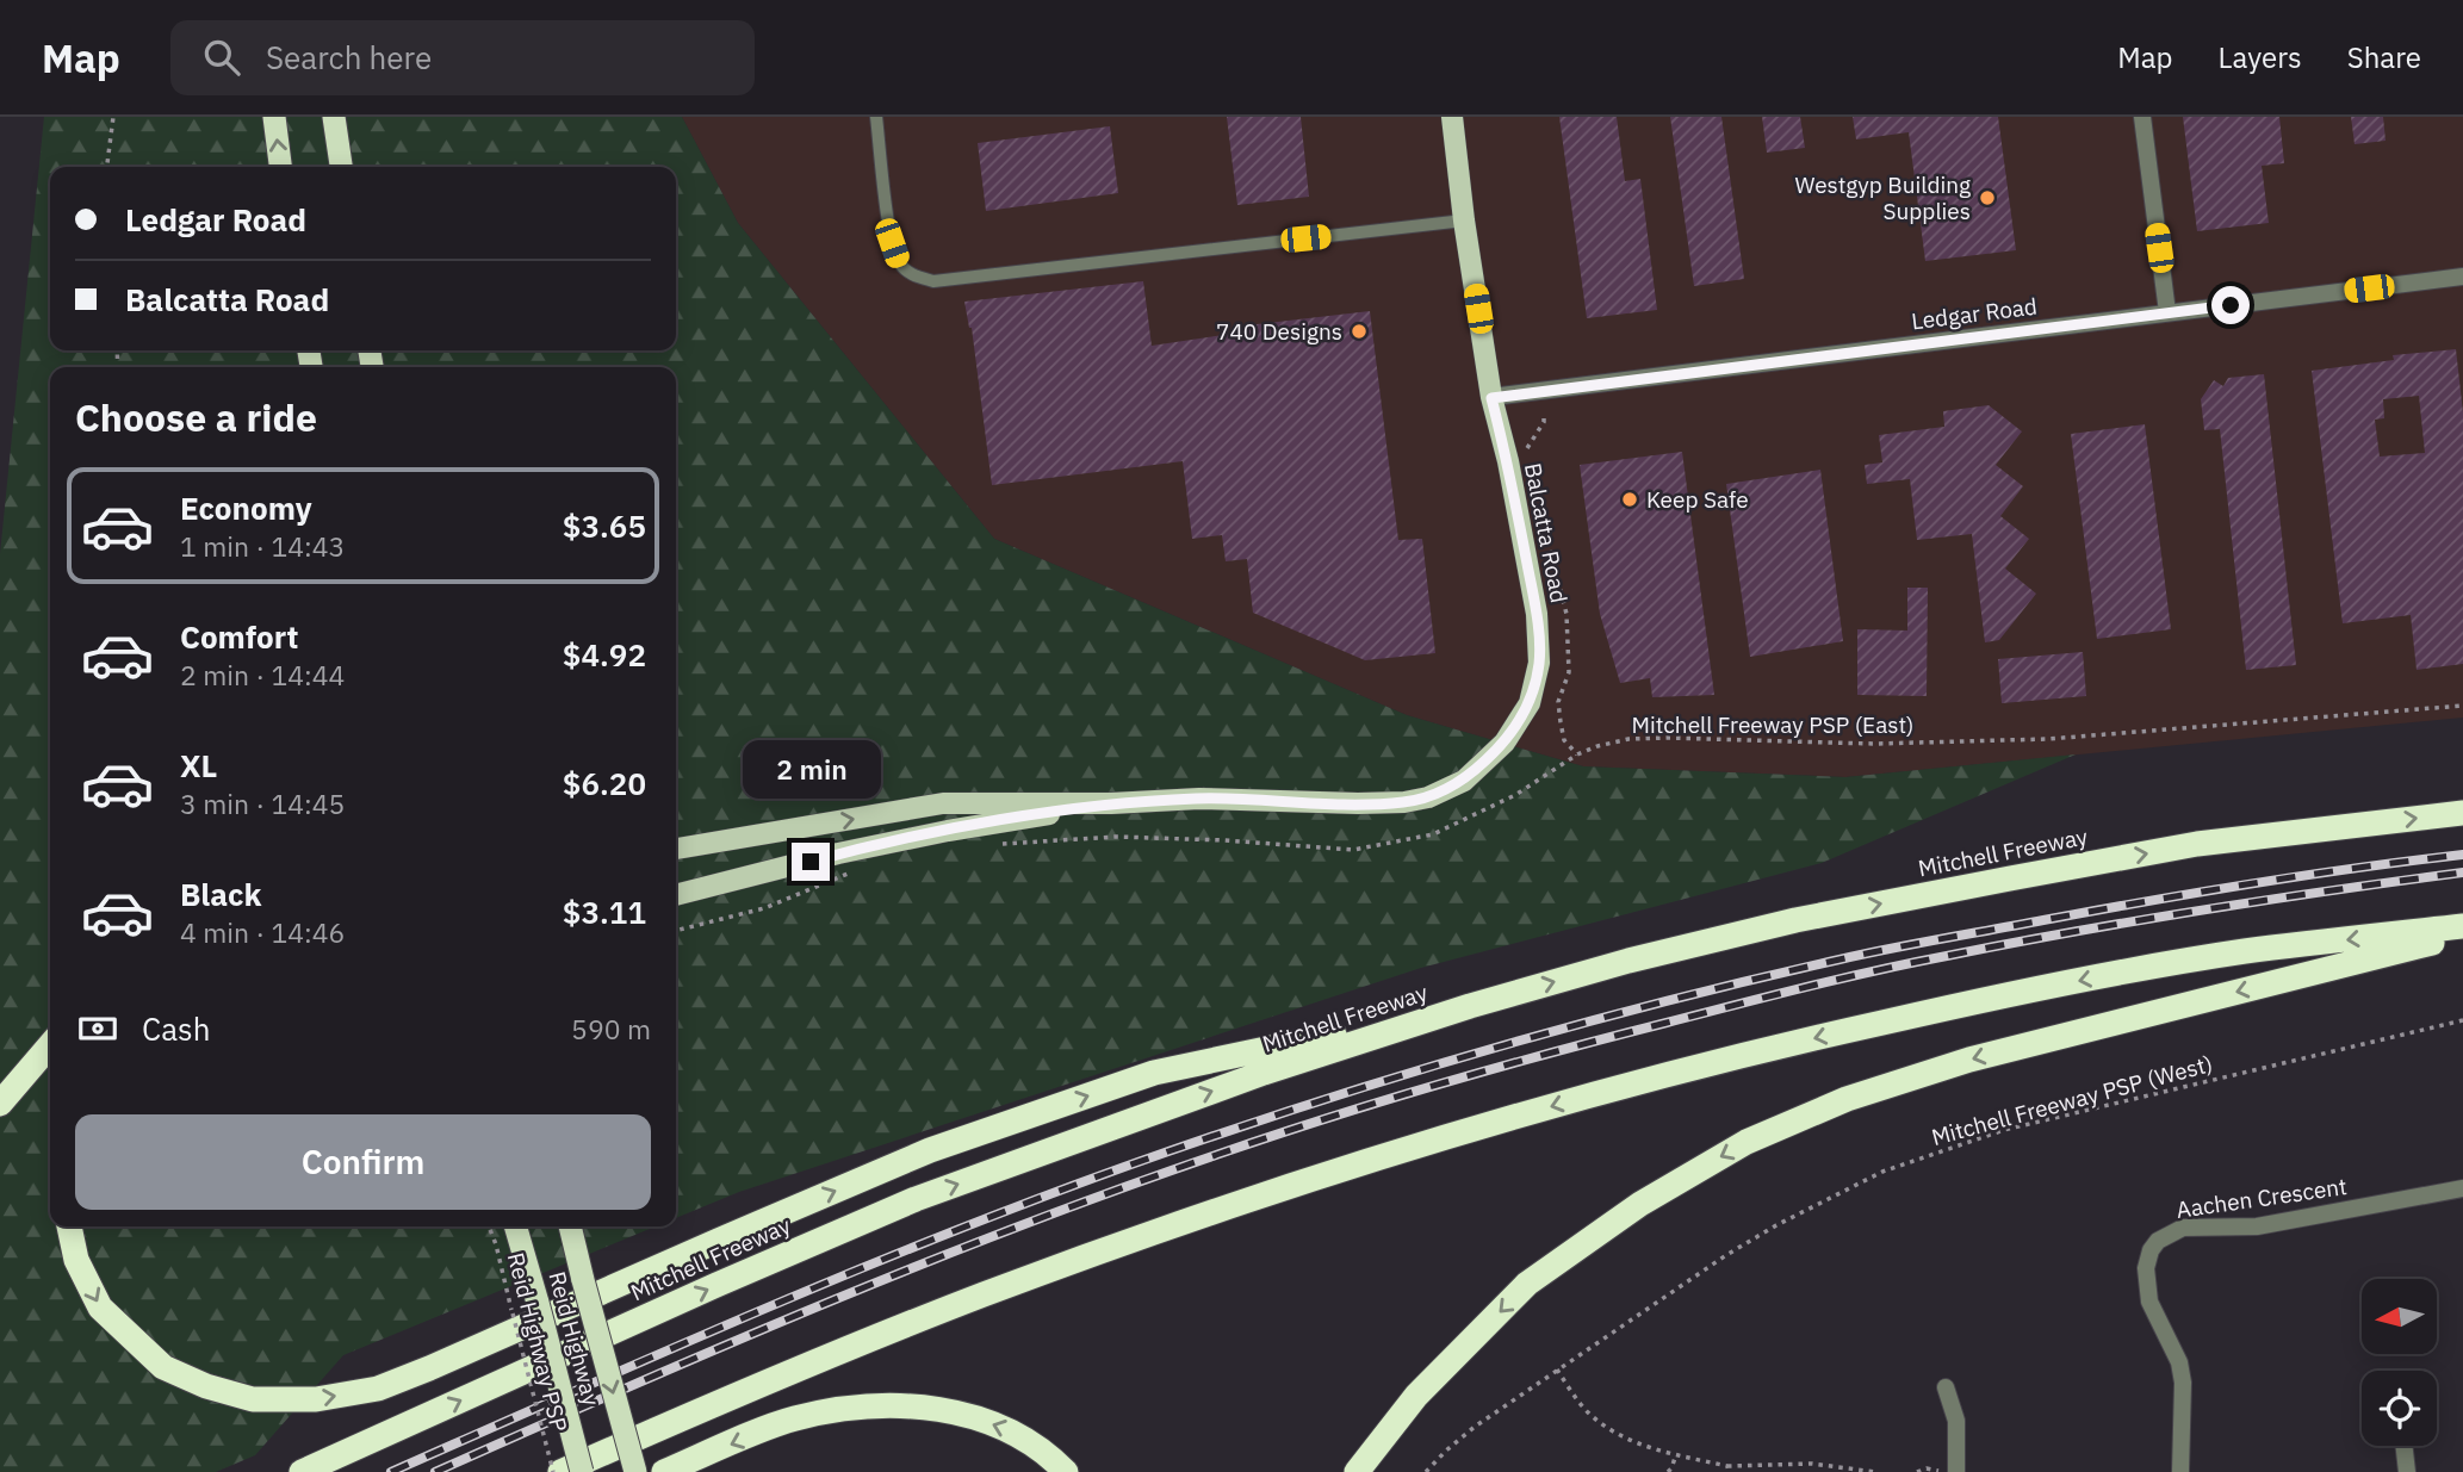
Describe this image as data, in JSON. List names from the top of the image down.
{
  "streets": {
    "highway": ["Mitchell Freeway", "Reid Highway"],
    "main road": ["Balcatta Road"],
    "street": ["Ledgar Road", "Aachen Crescent"],
    "path": ["Mitchell Freeway PSP (East)", "Mitchell Freeway PSP (West)", "Reid Highway PSP"]
  },
  "crossings": [
    ["Ledgar Road", "Balcatta Road"]
  ],
  "places": ["Westgyp Building Supplies", "740 Designs", "Keep Safe"],
  "north": "left",
  "page": {
    "header": "Map",
    "search": "Search here",
    "nav": ["Map", "Layers", "Share"],
    "banner": ["Ledgar Road", "Balcatta Road"],
    "heading": "Choose a ride",
    "list": [
      {
        "name": "Economy",
        "note": "1 min · 14:43",
        "value": "$3.65"
      },
      {
        "name": "Comfort",
        "note": "2 min · 14:44",
        "value": "$4.92"
      },
      {
        "name": "XL",
        "note": "3 min · 14:45",
        "value": "$6.20"
      },
      {
        "name": "Black",
        "note": "4 min · 14:46",
        "value": "$3.11"
      }
    ],
    "bubble": "2 min",
    "pay": ["Cash", "590 m"],
    "buttons": "Confirm"
  }
}
